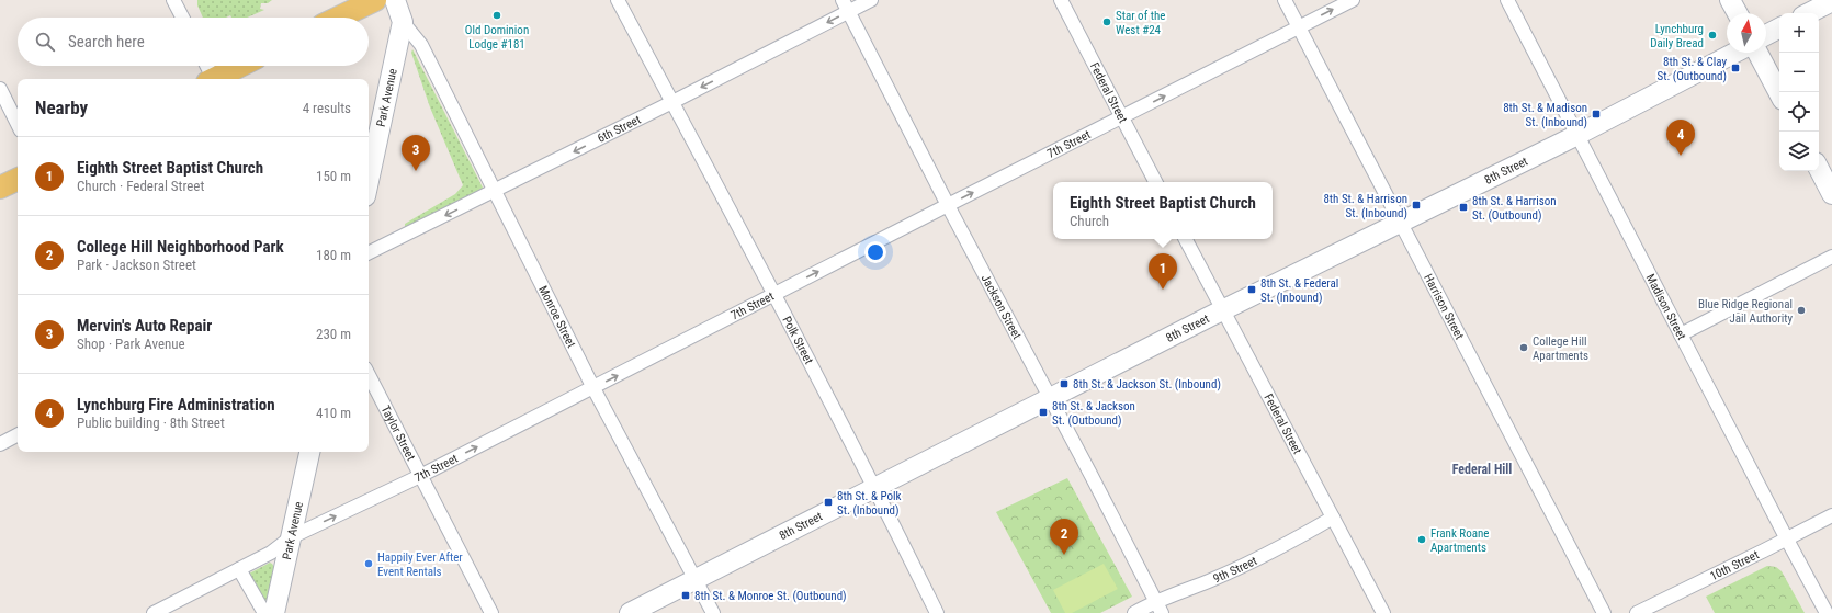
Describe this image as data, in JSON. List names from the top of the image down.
{
  "streets": {
    "street": [
      "Federal Street",
      "Park Avenue",
      "6th Street",
      "7th Street",
      "8th Street",
      "Jackson Street",
      "Harrison Street",
      "Madison Street",
      "Monroe Street",
      "Polk Street",
      "Taylor Street",
      "10th Street",
      "9th Street"
    ]
  },
  "crossings": [
    ["Federal Street", "7th Street"],
    ["Federal Street", "8th Street"],
    ["Federal Street", "9th Street"],
    ["Park Avenue", "7th Street"],
    ["Park Avenue", "Monroe Street"],
    ["6th Street", "Jackson Street"],
    ["6th Street", "Monroe Street"],
    ["6th Street", "Polk Street"],
    ["7th Street", "Jackson Street"],
    ["7th Street", "Harrison Street"],
    ["7th Street", "Monroe Street"],
    ["7th Street", "Polk Street"],
    ["7th Street", "Taylor Street"],
    ["8th Street", "Jackson Street"],
    ["8th Street", "Harrison Street"],
    ["8th Street", "Madison Street"],
    ["8th Street", "Monroe Street"],
    ["8th Street", "Polk Street"],
    ["Jackson Street", "9th Street"],
    ["Madison Street", "10th Street"]
  ],
  "one_way": ["6th Street", "7th Street"],
  "districts": ["Federal Hill"],
  "places": {
    "other": [
      "Old Dominion Lodge #181",
      "Star of the West #24",
      "Lynchburg Daily Bread",
      "Blue Ridge Regional Jail Authority",
      "College Hill Apartments",
      "Frank Roane Apartments",
      "Happily Ever After Event Rentals"
    ],
    "transit": [
      "8th St. & Clay St. (Outbound)",
      "8th St. & Madison St. (Inbound)",
      "8th St. & Harrison St. (Inbound)",
      "8th St. & Harrison St. (Outbound)",
      "8th St. & Federal St. (Inbound)",
      "8th St. & Jackson St. (Inbound)",
      "8th St. & Jackson St. (Outbound)",
      "8th St. & Polk St. (Inbound)",
      "8th St. & Monroe St. (Outbound)"
    ]
  },
  "north": "top",
  "page": {
    "map_buttons": ["+", "−"],
    "search": "Search here",
    "heading": ["Nearby", "4 results"],
    "pins": [
      "4",
      "3",
      "1",
      "2"
    ],
    "list": [
      {
        "mark": "1",
        "name": "Eighth Street Baptist Church",
        "note": "Church · Federal Street",
        "value": "150 m"
      },
      {
        "mark": "2",
        "name": "College Hill Neighborhood Park",
        "note": "Park · Jackson Street",
        "value": "180 m"
      },
      {
        "mark": "3",
        "name": "Mervin's Auto Repair",
        "note": "Shop · Park Avenue",
        "value": "230 m"
      },
      {
        "mark": "4",
        "name": "Lynchburg Fire Administration",
        "note": "Public building · 8th Street",
        "value": "410 m"
      }
    ],
    "popup": ["Eighth Street Baptist Church", "Church"]
  }
}
